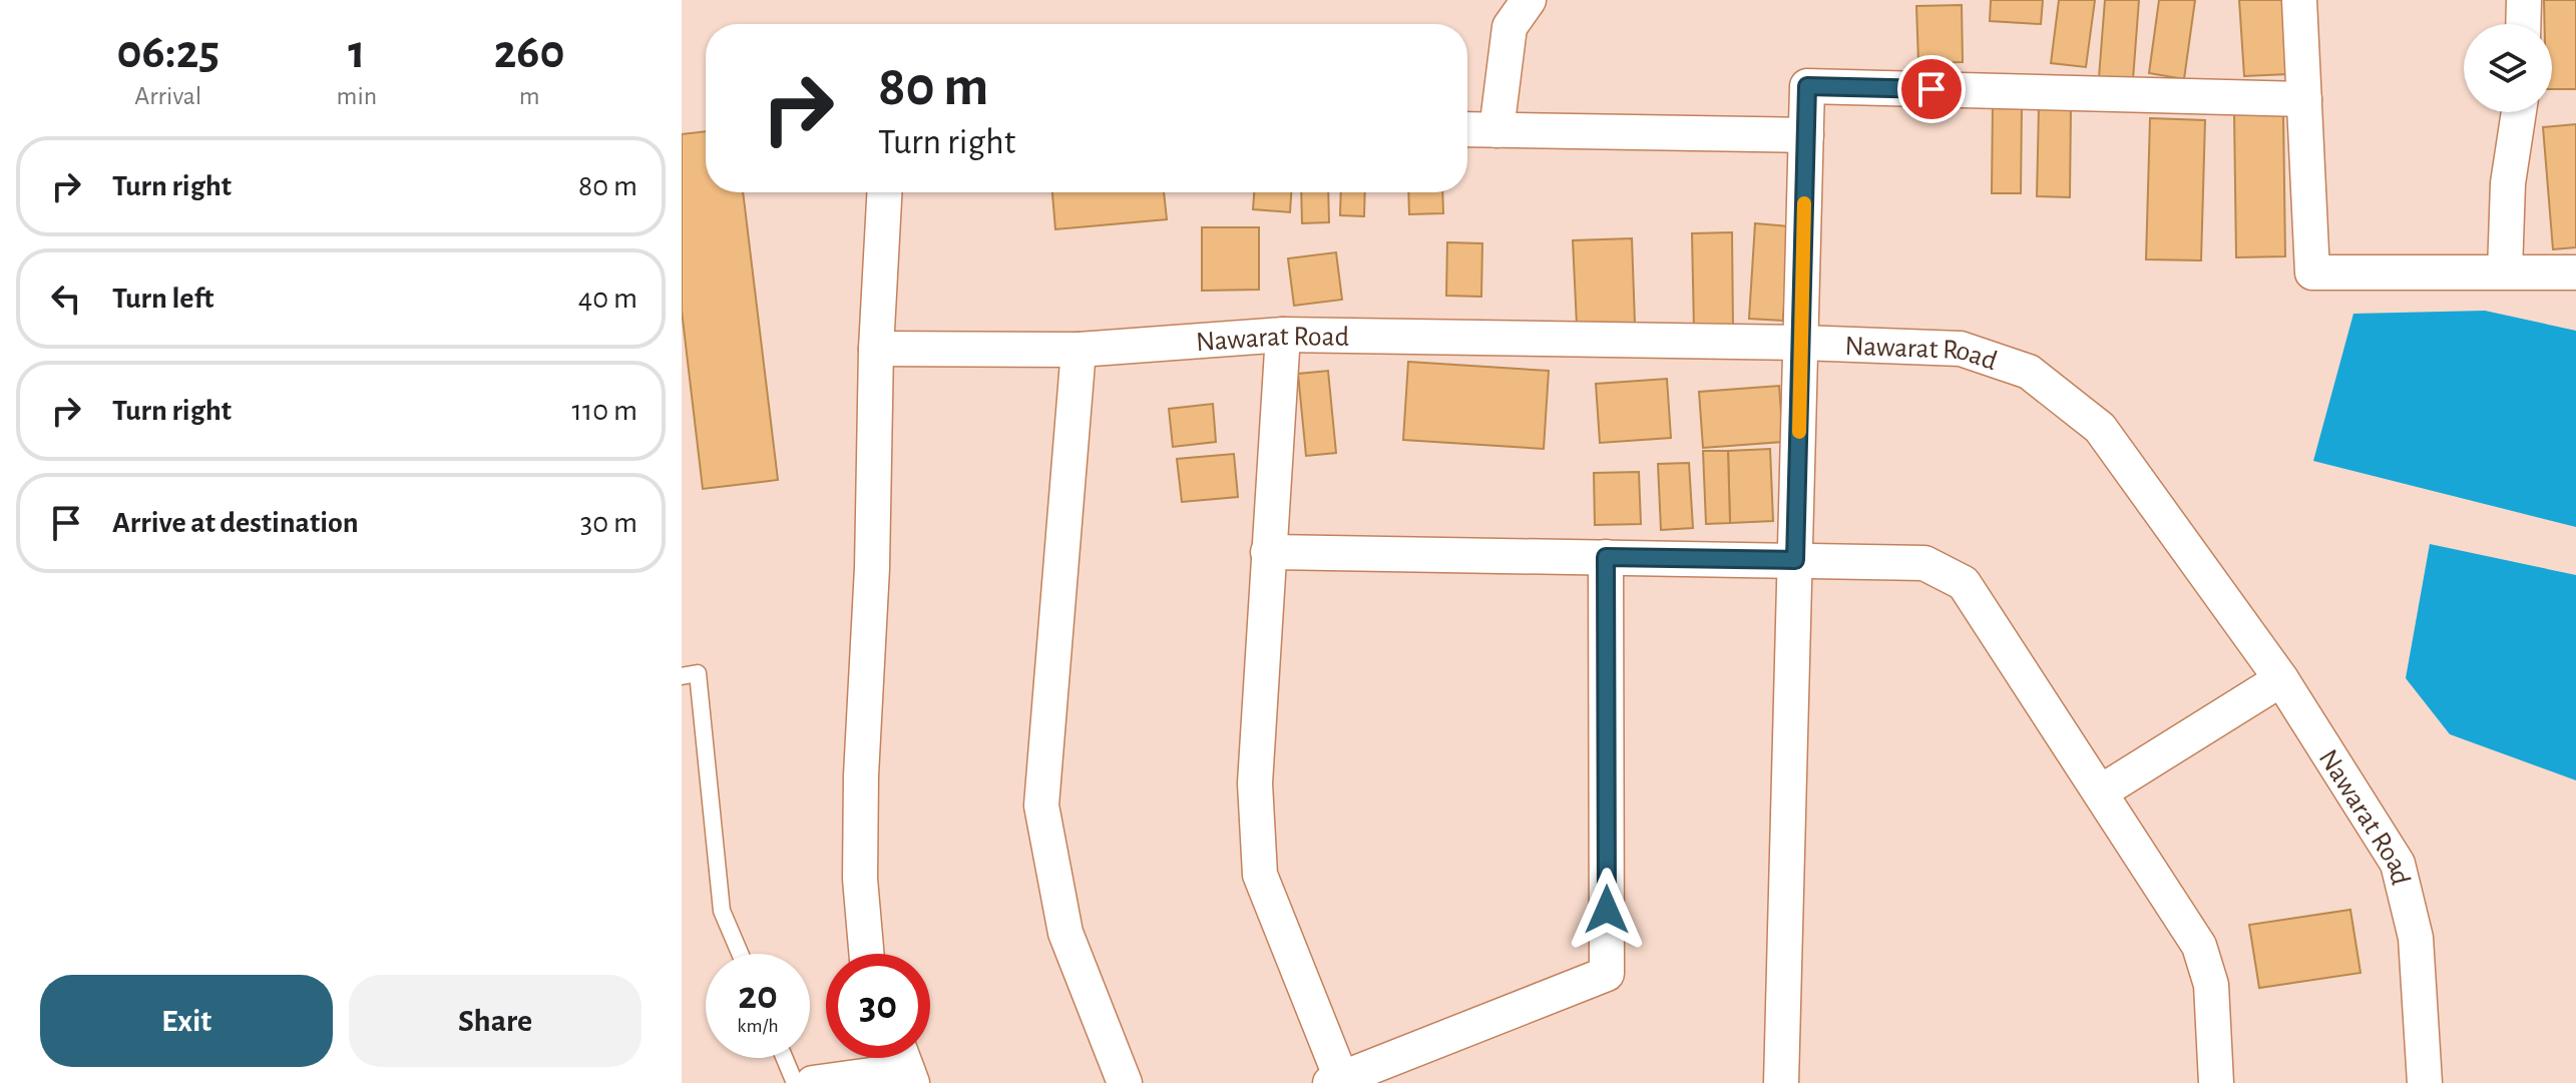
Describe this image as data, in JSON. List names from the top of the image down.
{
  "streets": {
    "street": ["Nawarat Road"]
  },
  "page": {
    "eta": [
      "06:25",
      "Arrival",
      "1",
      "min",
      "260",
      "m"
    ],
    "turn": ["80 m", "Turn right"],
    "list": [
      {
        "name": "Turn right",
        "value": "80 m"
      },
      {
        "name": "Turn left",
        "value": "40 m"
      },
      {
        "name": "Turn right",
        "value": "110 m"
      },
      {
        "name": "Arrive at destination",
        "value": "30 m"
      }
    ],
    "speed": "20 km/h",
    "limit": "30",
    "buttons": ["Exit", "Share"]
  }
}
